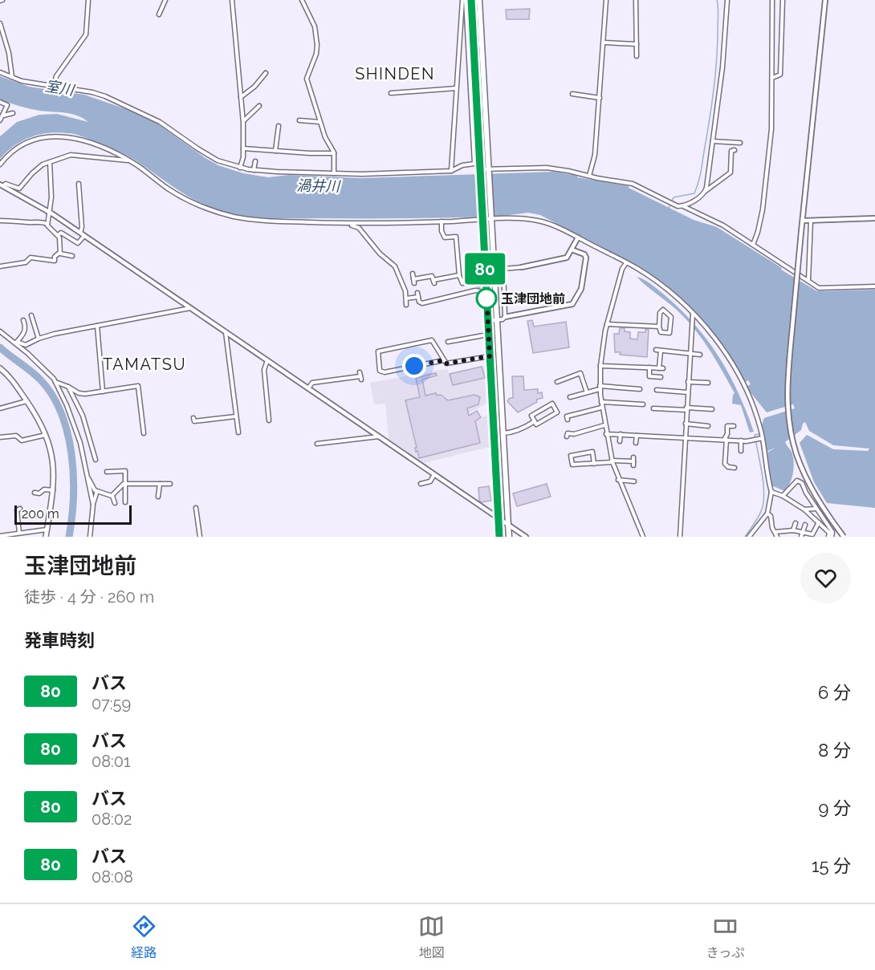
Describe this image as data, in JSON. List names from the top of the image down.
{
  "districts": ["SHINDEN", "TAMATSU"],
  "water": ["室川", "渦井川"],
  "places": ["玉津団地前"],
  "lines": ["bus line 80"],
  "scale_bar": "200 m",
  "page": {
    "on_map": "80",
    "scale": "200 m",
    "heading": [
      ["玉津団地前", "徒歩 · 4 分 · 260 m"],
      "発車時刻"
    ],
    "list": [
      {
        "mark": "80",
        "name": "バス",
        "note": "07:59",
        "value": "6 分"
      },
      {
        "mark": "80",
        "name": "バス",
        "note": "08:01",
        "value": "8 分"
      },
      {
        "mark": "80",
        "name": "バス",
        "note": "08:02",
        "value": "9 分"
      },
      {
        "mark": "80",
        "name": "バス",
        "note": "08:08",
        "value": "15 分"
      }
    ],
    "tabs": ["経路", "地図", "きっぷ"]
  }
}
